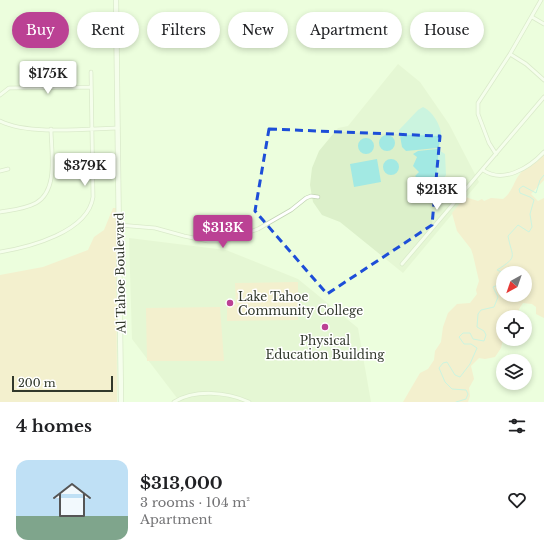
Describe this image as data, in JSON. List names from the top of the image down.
{
  "streets": {
    "main road": ["Al Tahoe Boulevard"]
  },
  "places": ["Lake Tahoe Community College", "Physical Education Building"],
  "scale_bar": "200 m",
  "north": "bottom left",
  "page": {
    "chip": [
      "Buy",
      "Rent",
      "Filters",
      "New",
      "Apartment",
      "House"
    ],
    "price": [
      "$175K",
      "$379K",
      "$213K",
      "$313K"
    ],
    "scale": "200 m",
    "heading": "4 homes",
    "list": [
      {
        "name": "$313,000",
        "note": "3 rooms · 104 m² · Apartment"
      }
    ]
  }
}
